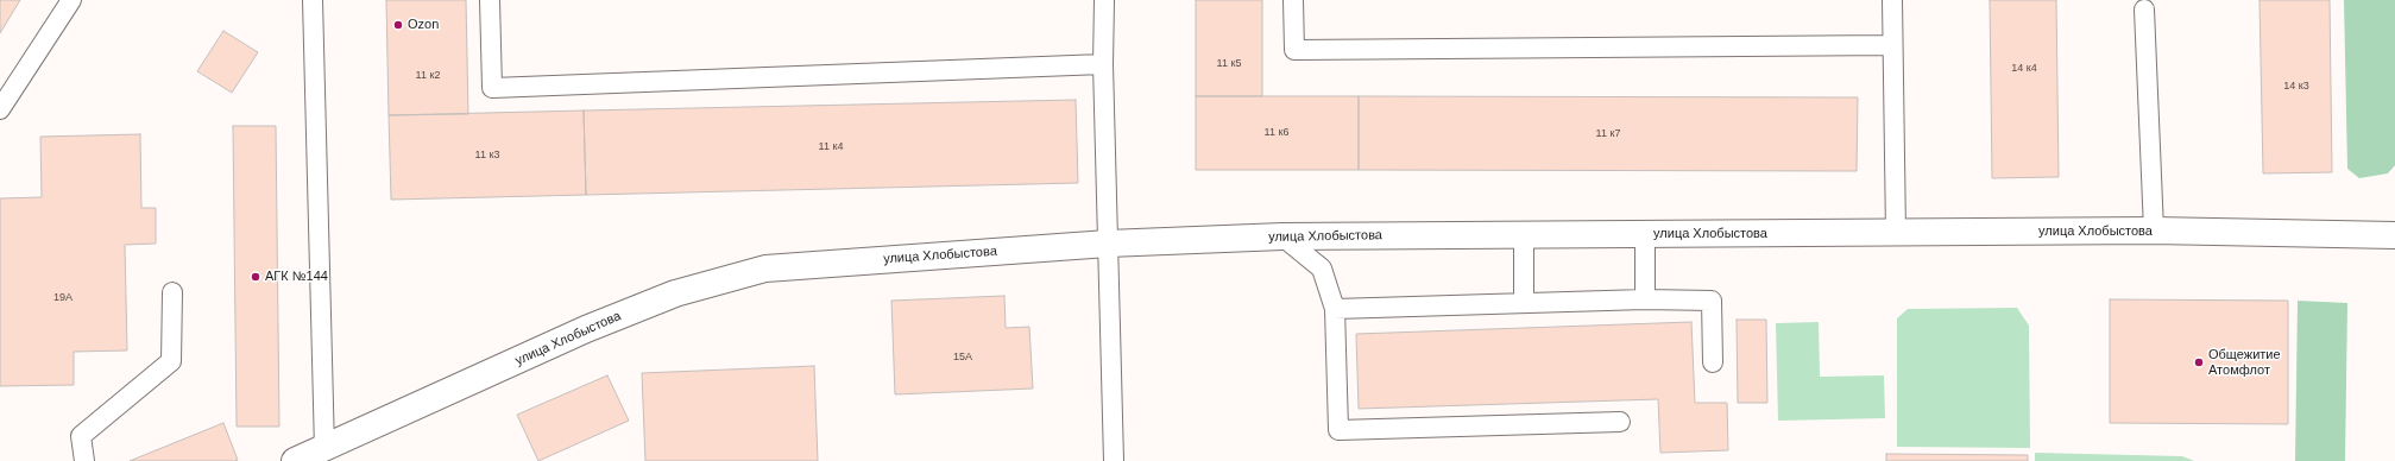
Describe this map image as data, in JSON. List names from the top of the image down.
{
  "streets": {
    "street": ["улица Хлобыстова"]
  },
  "places": ["Ozon", "АГК №144", "Общежитие Атомфлот"],
  "house_numbers": [
    "11 к5",
    "14 к4",
    "11 к2",
    "14 к3",
    "11 к6",
    "11 к7",
    "11 к4",
    "11 к3",
    "19А",
    "15А"
  ]
}
